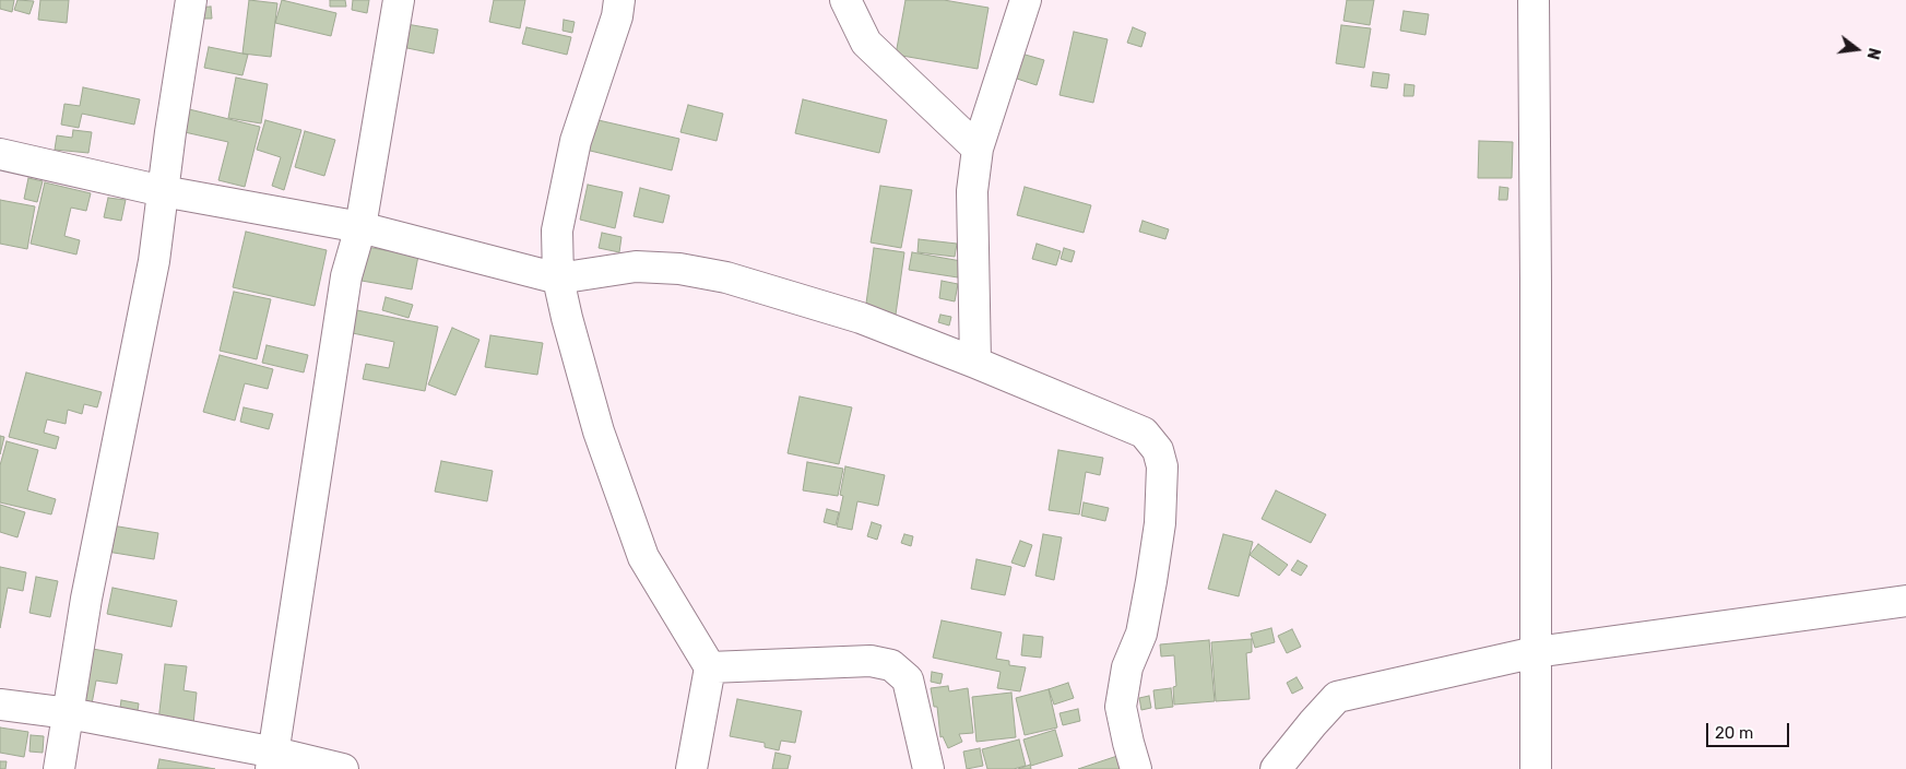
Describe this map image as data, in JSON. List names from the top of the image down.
{
  "scale_bar": "20 m",
  "north": "right"
}
